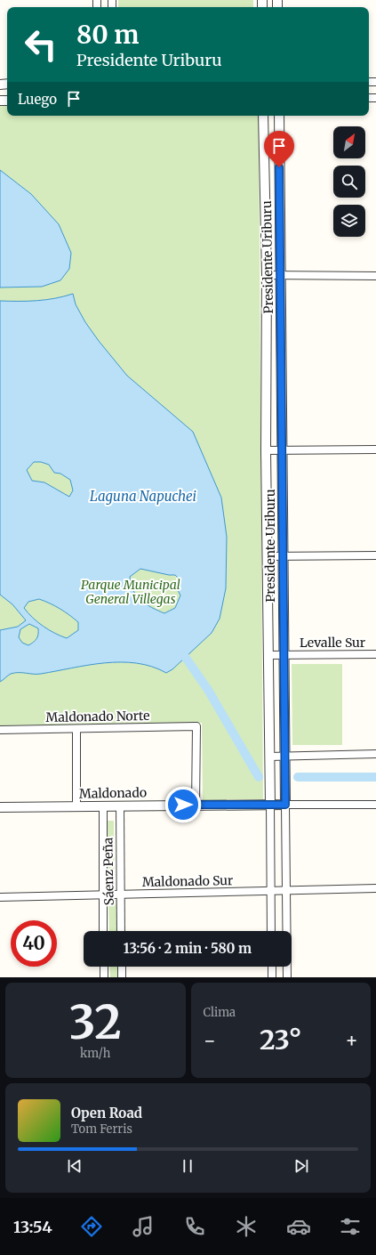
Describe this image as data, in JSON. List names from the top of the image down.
{
  "streets": {
    "street": [
      "Presidente Uriburu",
      "Levalle Sur",
      "Maldonado Norte",
      "Maldonado",
      "Sáenz Peña",
      "Maldonado Sur"
    ]
  },
  "crossings": [
    ["Presidente Uriburu", "Levalle Sur"],
    ["Presidente Uriburu", "Maldonado"],
    ["Presidente Uriburu", "Maldonado Sur"],
    ["Maldonado Norte", "Maldonado"],
    ["Maldonado", "Sáenz Peña"],
    ["Sáenz Peña", "Maldonado Sur"]
  ],
  "water": ["Laguna Napuchei"],
  "parks": ["Parque Municipal General Villegas"],
  "north": "top right",
  "page": {
    "turn": ["80 m", "Presidente Uriburu"],
    "then": "Luego",
    "limit": "40",
    "trip": "13:56 · 2 min · 580 m",
    "tile": [
      ["32", "km/h"],
      "Clima"
    ],
    "heat": ["−", "23°", "+"],
    "song": ["Open Road", "Tom Ferris"],
    "tabs": "13:54"
  }
}
